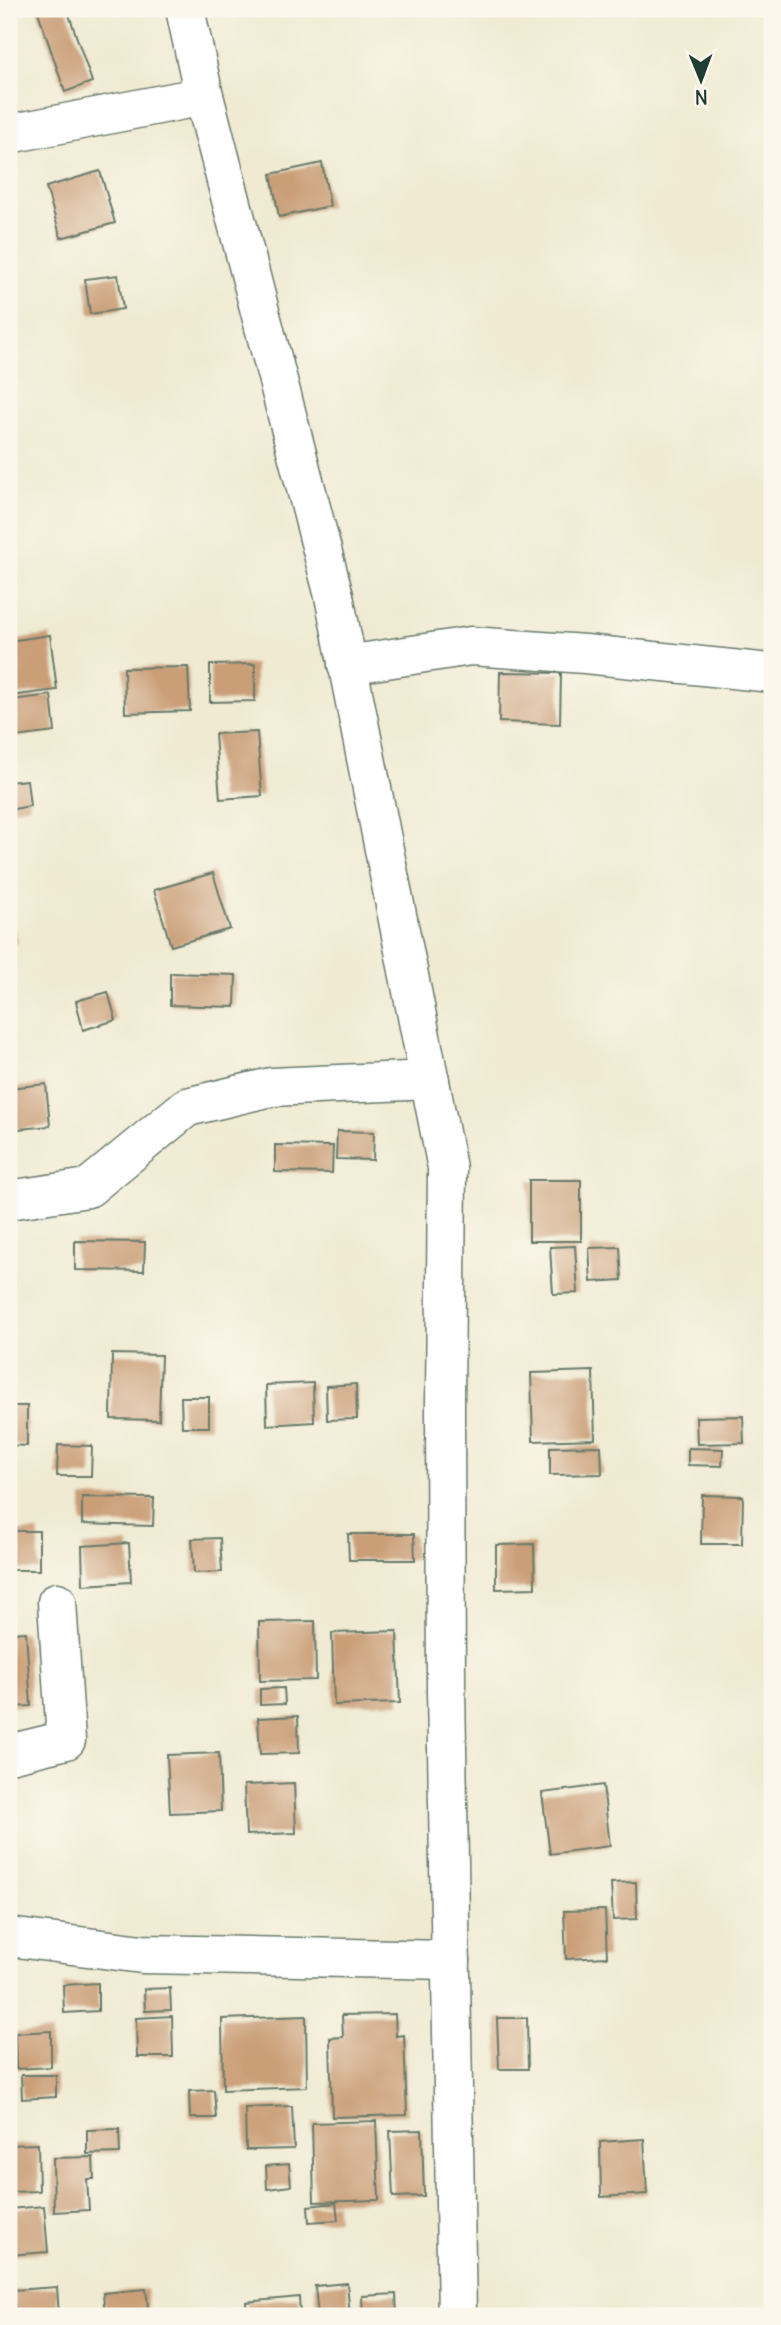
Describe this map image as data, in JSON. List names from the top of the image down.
{
  "north": "bottom"
}
